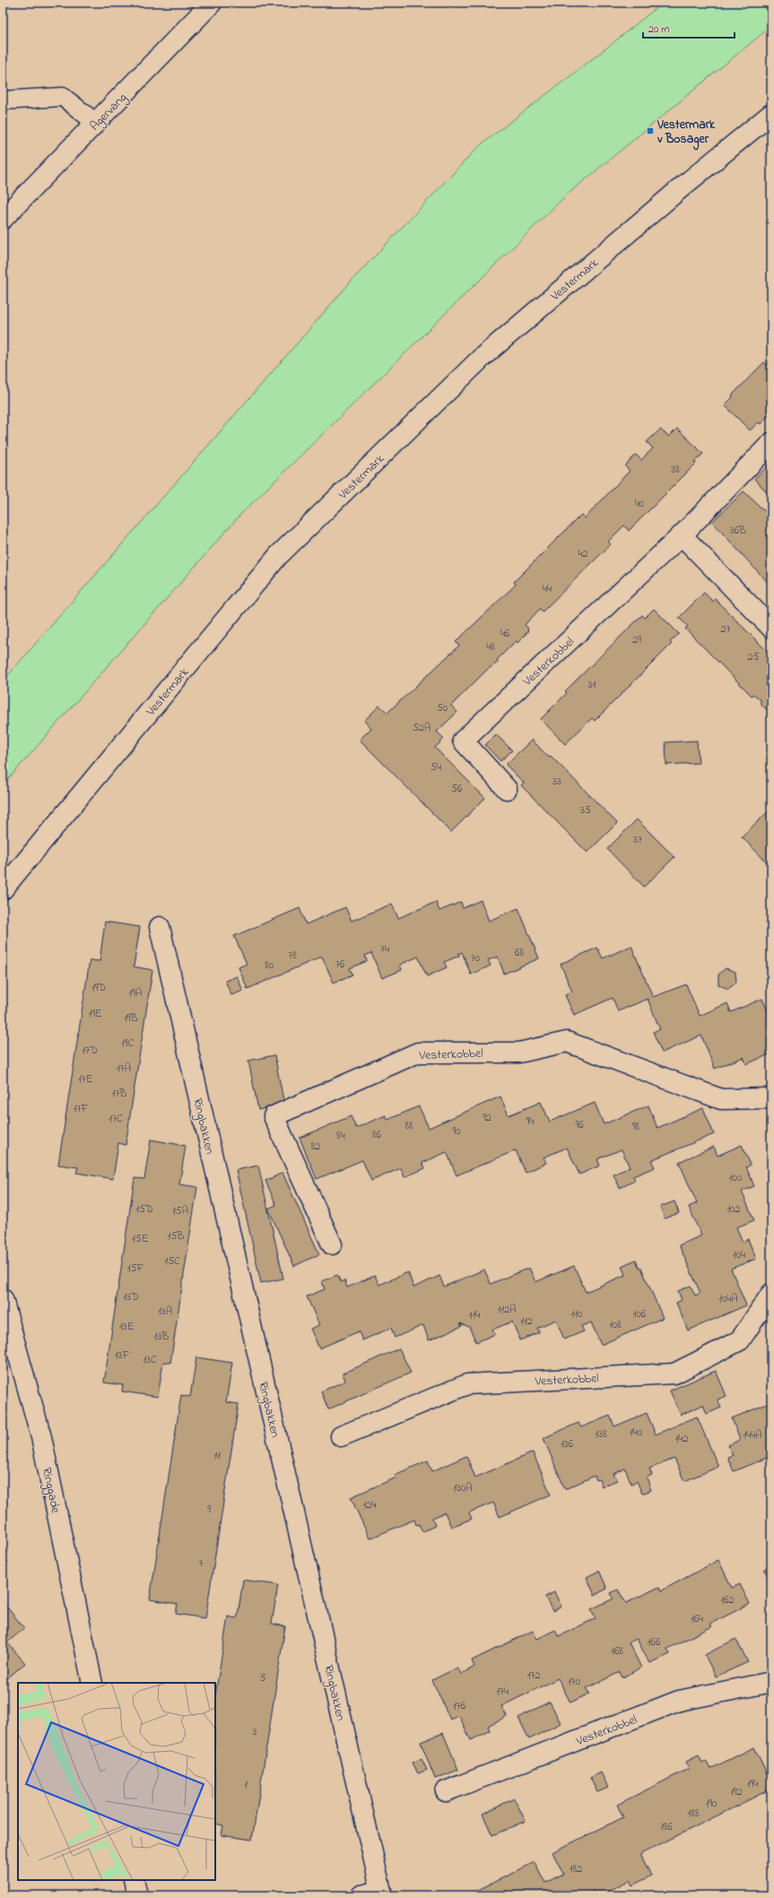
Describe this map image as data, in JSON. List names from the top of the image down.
{
  "streets": {
    "street": [
      "Agervang",
      "Vestermark",
      "Vesterkobbel",
      "Ringbakken",
      "Ringgade"
    ]
  },
  "places": {
    "transit": ["Vestermark v Bosager"]
  },
  "house_numbers": [
    "38",
    "40",
    "36B",
    "42",
    "44",
    "27",
    "46",
    "29",
    "48",
    "25",
    "31",
    "50",
    "52A",
    "54",
    "33",
    "56",
    "35",
    "37",
    "74",
    "68",
    "78",
    "70",
    "76",
    "80",
    "19D",
    "19A",
    "19E",
    "19B",
    "19C",
    "17D",
    "17A",
    "17E",
    "17B",
    "17F",
    "92",
    "17C",
    "94",
    "96",
    "88",
    "98",
    "90",
    "86",
    "84",
    "82",
    "100",
    "15D",
    "102",
    "15A",
    "15B",
    "15E",
    "104",
    "15C",
    "15F",
    "13D",
    "104A",
    "112A",
    "13A",
    "110",
    "106",
    "114",
    "112",
    "108",
    "13E",
    "13B",
    "13F",
    "13C",
    "140",
    "138",
    "144A",
    "142",
    "136",
    "11",
    "130A",
    "124",
    "9",
    "7",
    "162",
    "164",
    "166",
    "168",
    "172",
    "5",
    "170",
    "174",
    "176",
    "3",
    "194",
    "1",
    "192",
    "190",
    "188",
    "186",
    "182"
  ],
  "scale_bar": "20 m"
}
